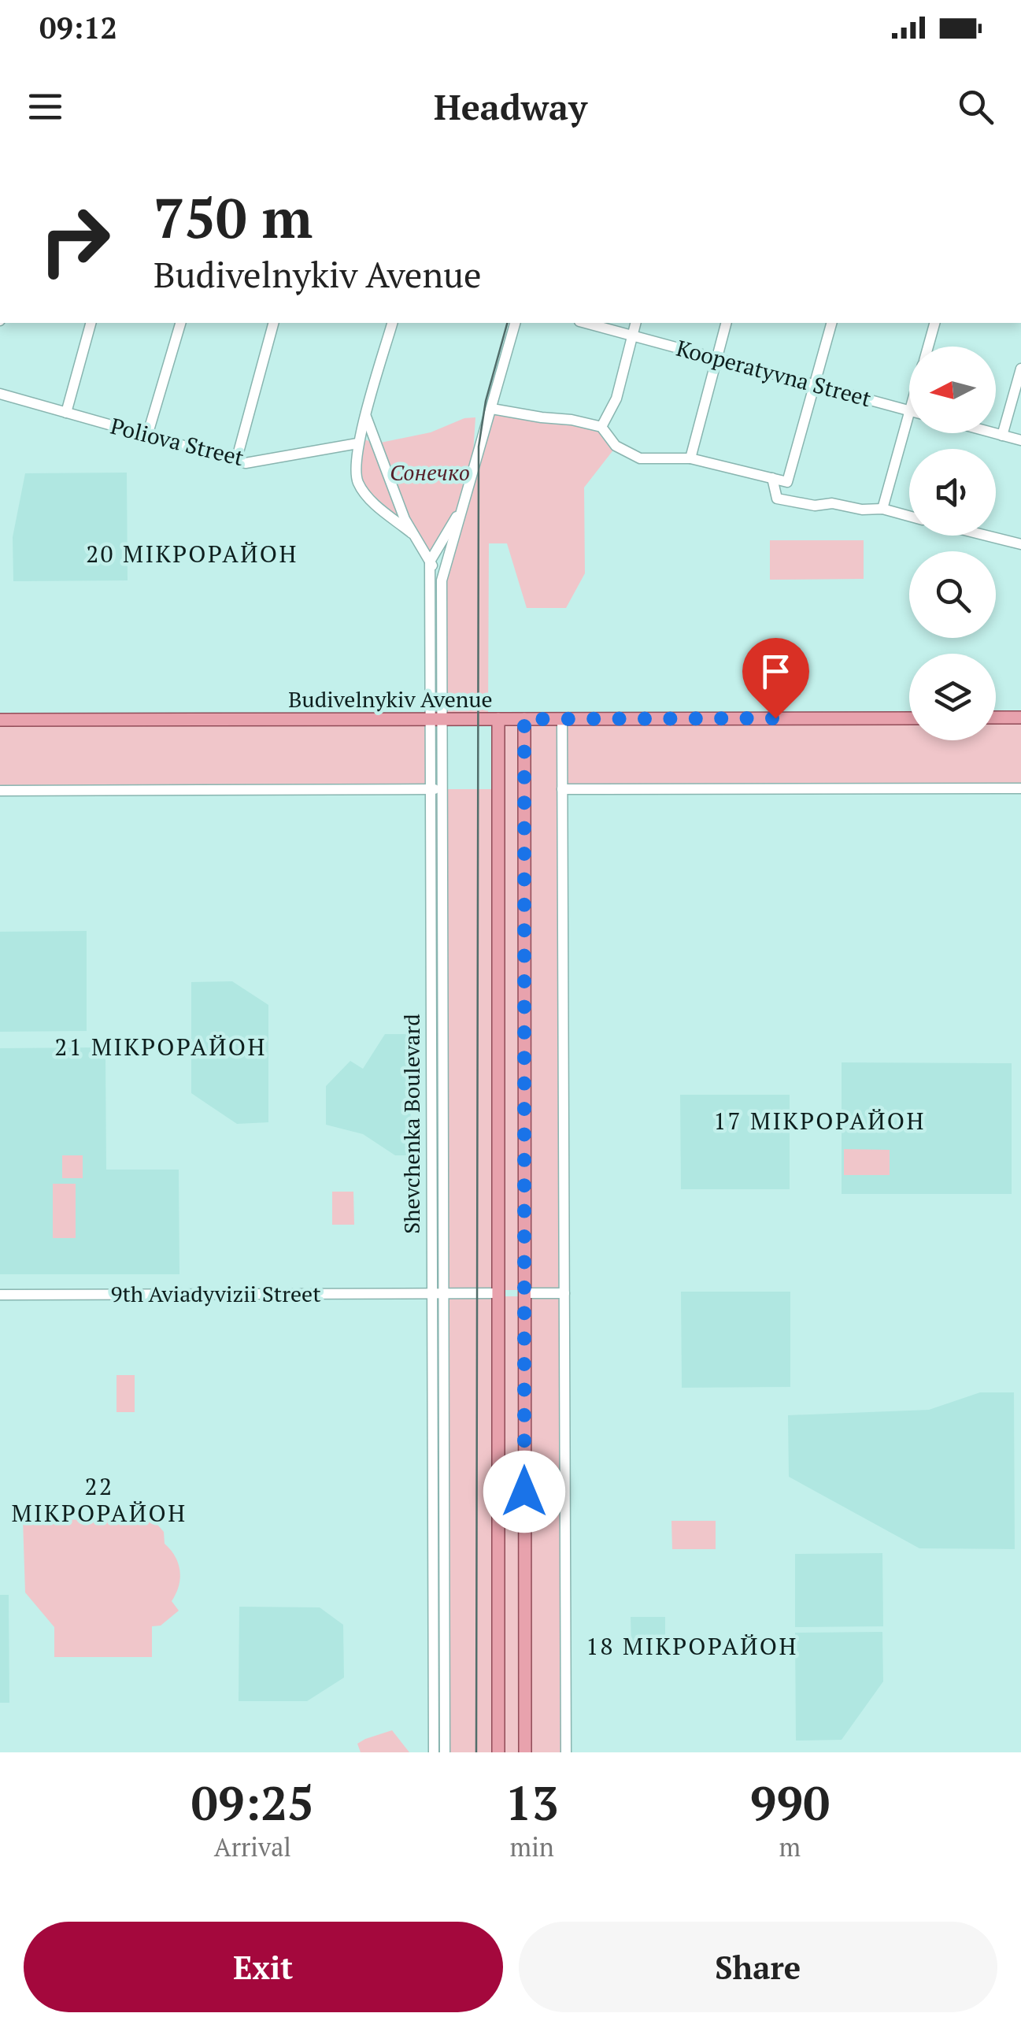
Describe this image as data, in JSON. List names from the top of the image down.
{
  "streets": {
    "main road": ["Budivelnykiv Avenue"],
    "street": [
      "Kooperatyvna Street",
      "Poliova Street",
      "Shevchenka Boulevard",
      "9th Aviadyvizii Street"
    ]
  },
  "crossings": [
    ["Budivelnykiv Avenue", "Shevchenka Boulevard"],
    ["Shevchenka Boulevard", "9th Aviadyvizii Street"]
  ],
  "districts": [
    "20 МІКРОРАЙОН",
    "21 МІКРОРАЙОН",
    "17 МІКРОРАЙОН",
    "22 МІКРОРАЙОН",
    "18 МІКРОРАЙОН"
  ],
  "parks": ["Сонечко"],
  "north": "left",
  "page": {
    "status": "09:12",
    "header": "Headway",
    "turn": ["750 m", "Budivelnykiv Avenue"],
    "eta": [
      "09:25",
      "Arrival",
      "13",
      "min",
      "990",
      "m"
    ],
    "buttons": ["Exit", "Share"]
  }
}
